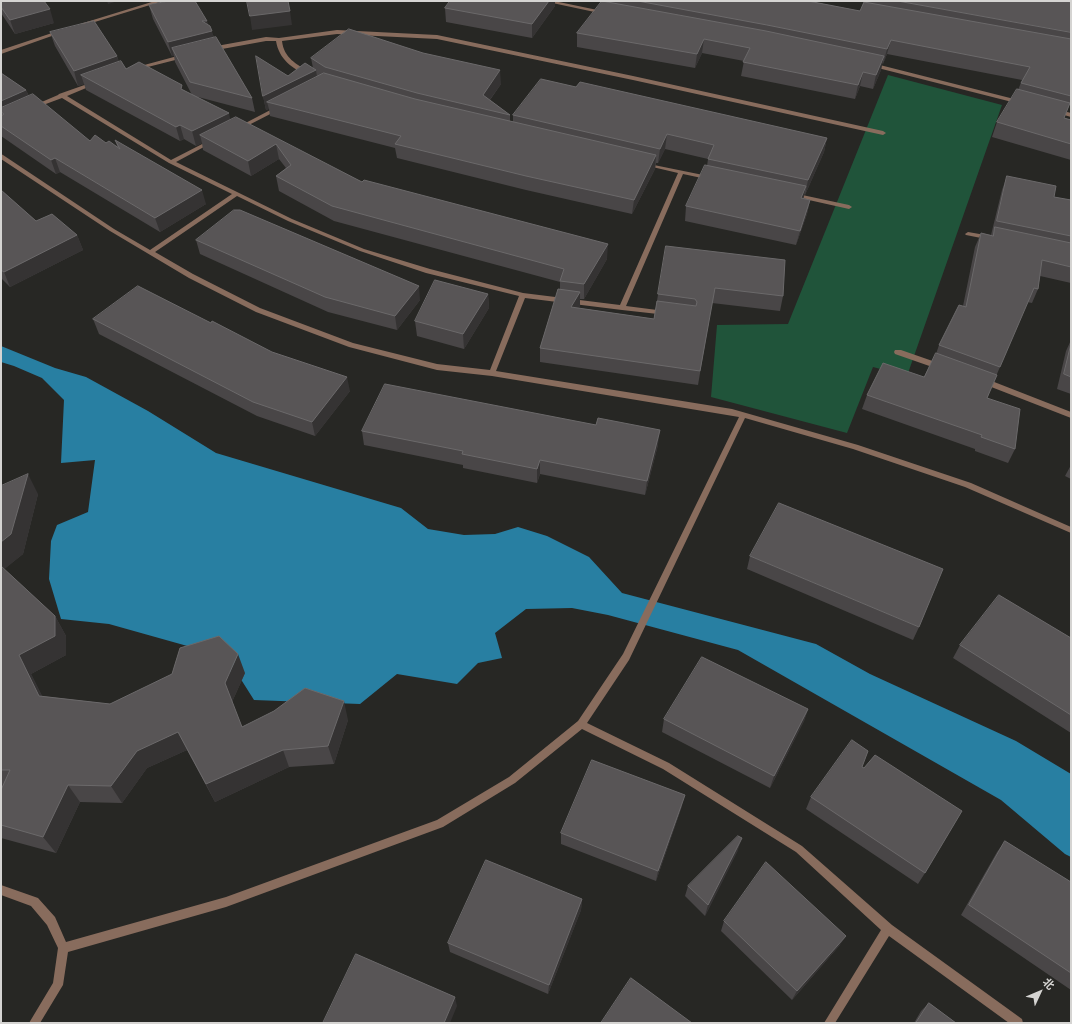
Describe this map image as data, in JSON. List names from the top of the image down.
{
  "north": "top right"
}
